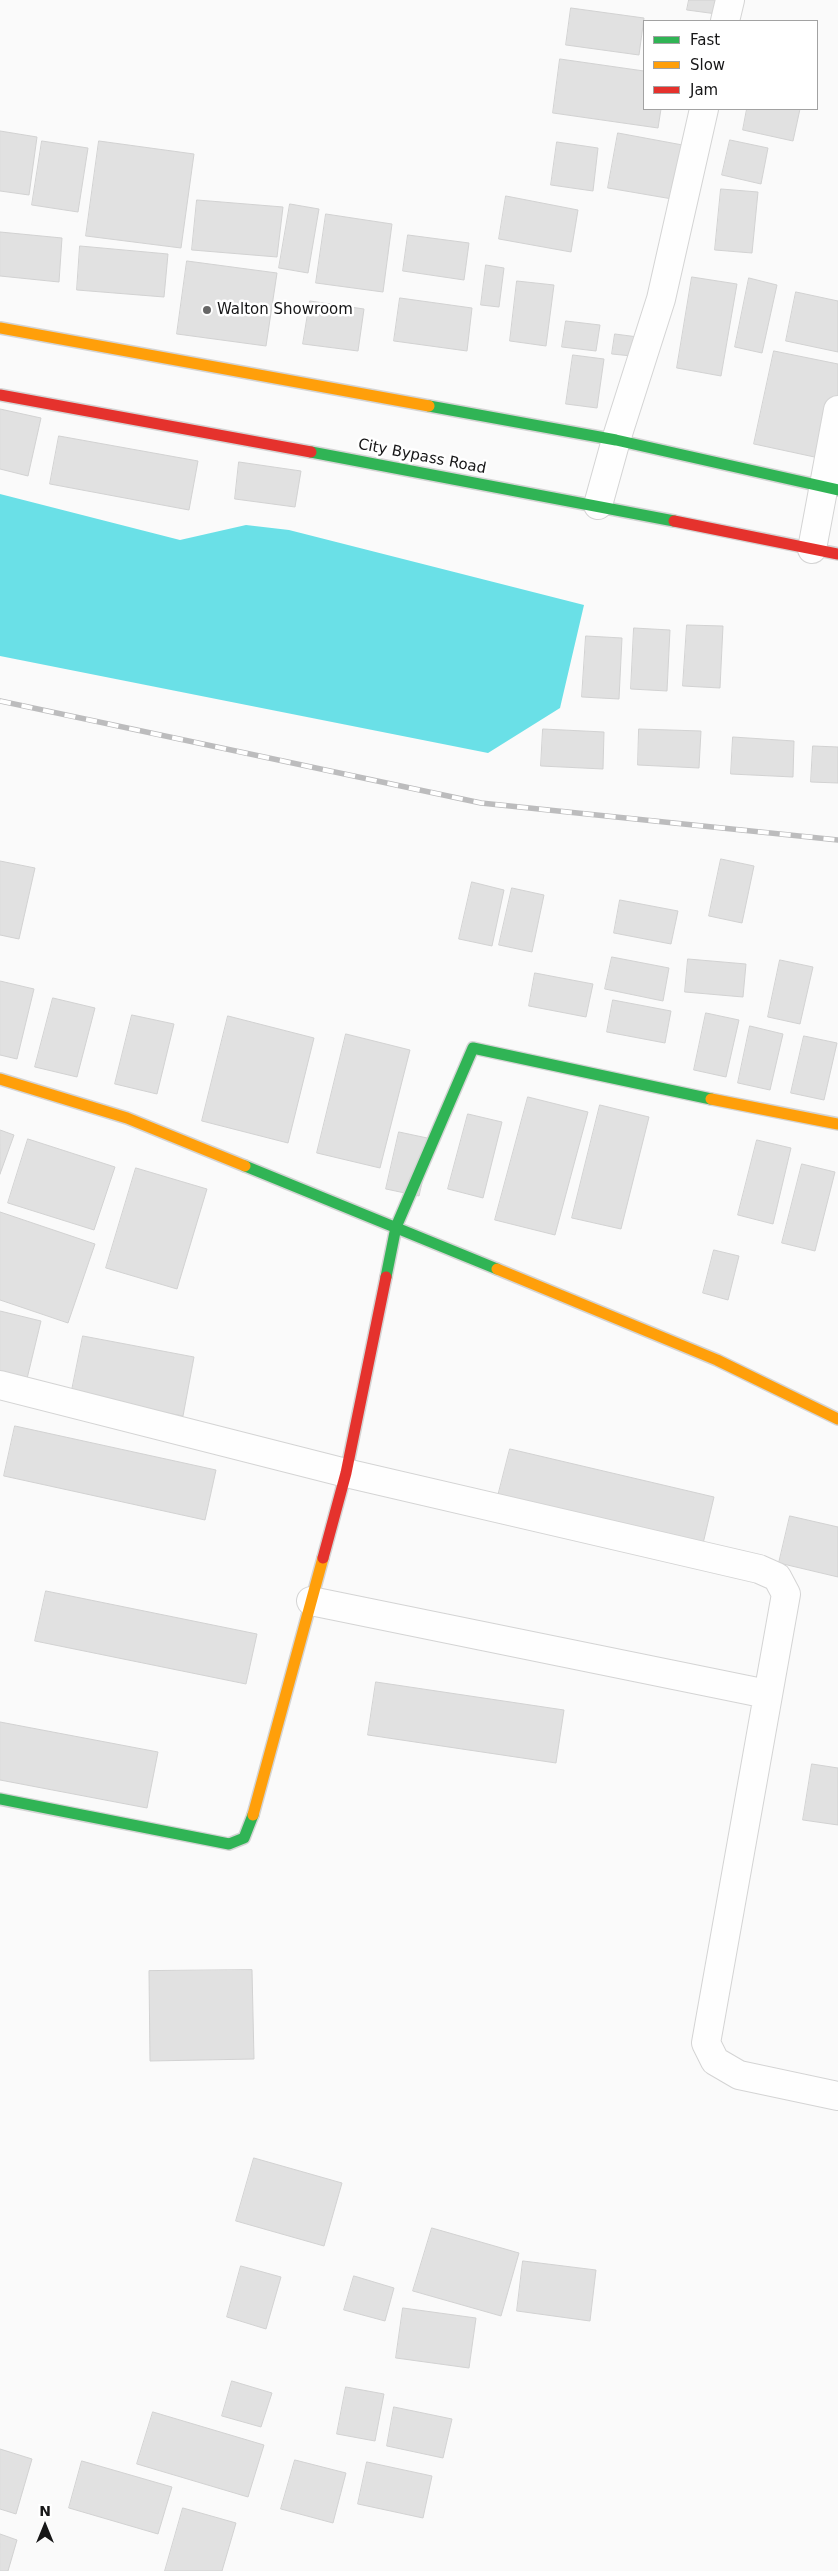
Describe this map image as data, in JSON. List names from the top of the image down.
{
  "streets": {
    "street": ["City Bypass Road"]
  },
  "places": ["Walton Showroom"],
  "legend": ["Fast", "Slow", "Jam"],
  "north": "top"
}
